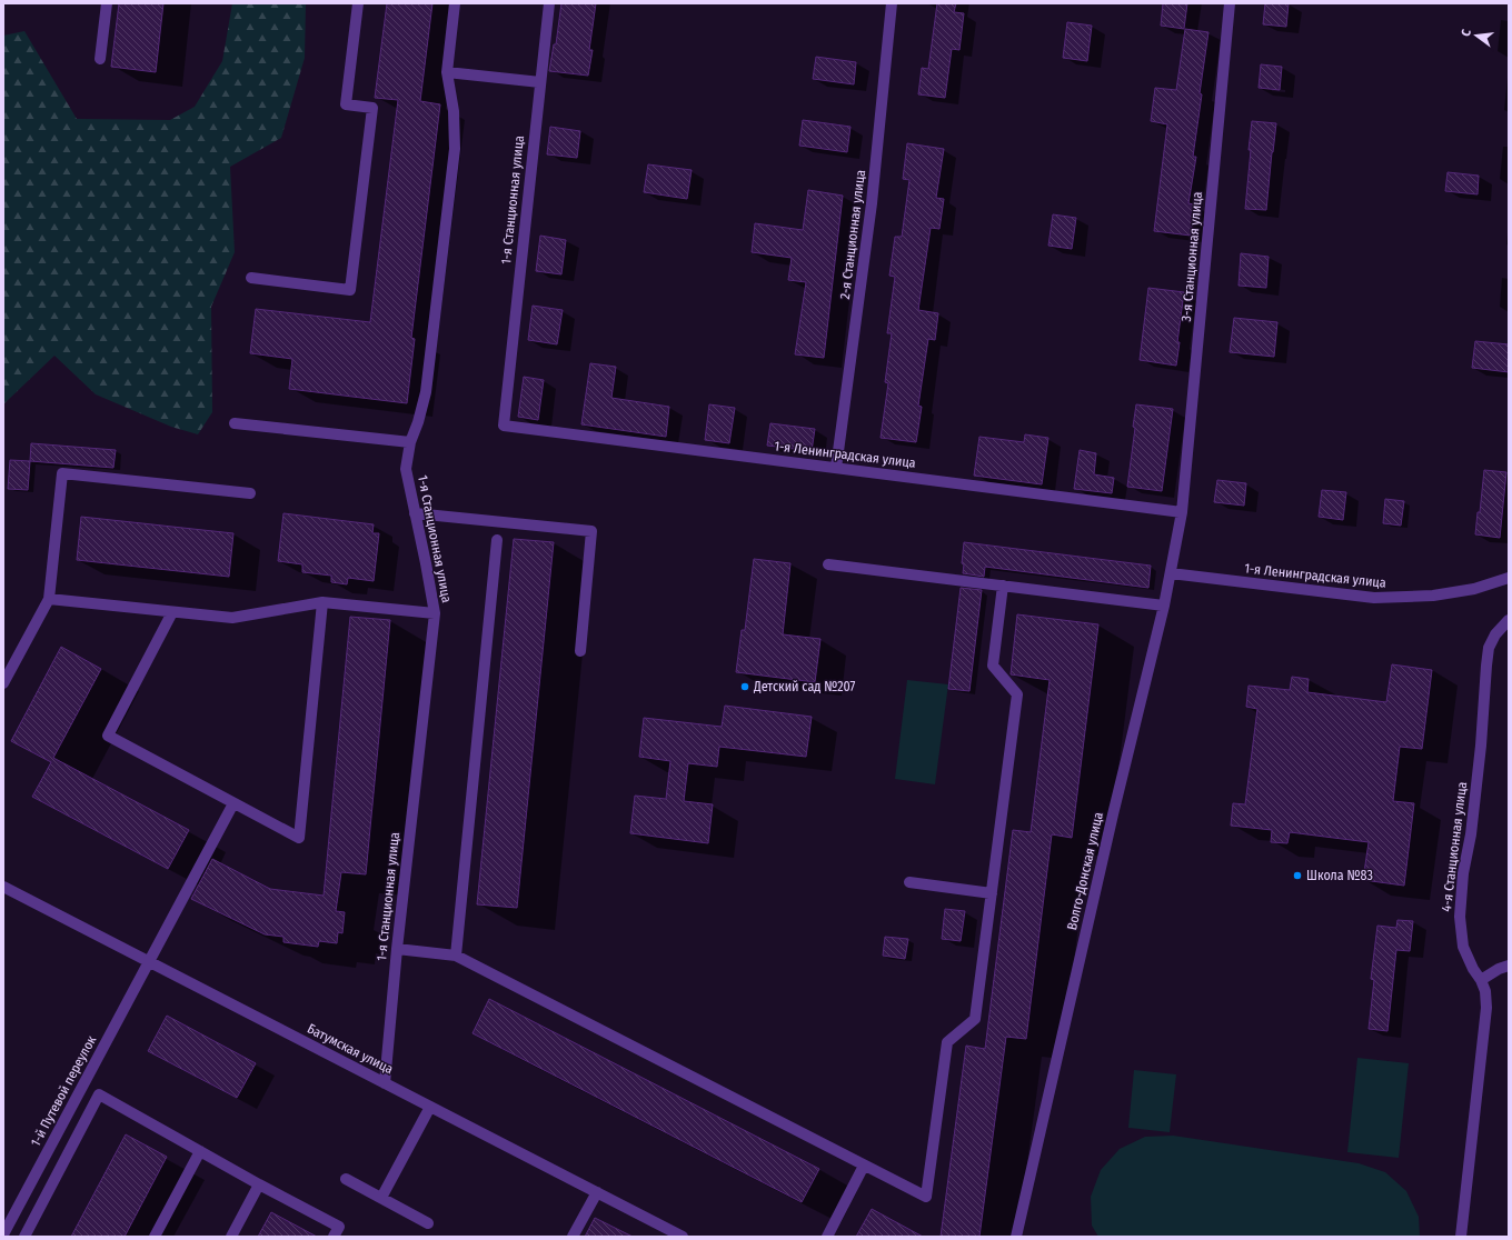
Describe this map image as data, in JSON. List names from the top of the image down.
{
  "streets": {
    "street": [
      "1-я Станционная улица",
      "2-я Станционная улица",
      "3-я Станционная улица",
      "1-я Ленинградская улица",
      "4-я Станционная улица",
      "Волго-Донская улица",
      "Батумская улица",
      "1-й Путевой переулок"
    ]
  },
  "crossings": [
    ["1-я Станционная улица", "1-я Ленинградская улица"],
    ["1-я Станционная улица", "Батумская улица"],
    ["2-я Станционная улица", "1-я Ленинградская улица"],
    ["3-я Станционная улица", "1-я Ленинградская улица"],
    ["3-я Станционная улица", "Волго-Донская улица"],
    ["1-я Ленинградская улица", "Волго-Донская улица"],
    ["Батумская улица", "1-й Путевой переулок"]
  ],
  "places": ["Детский сад №207", "Школа №83"],
  "north": "left"
}
